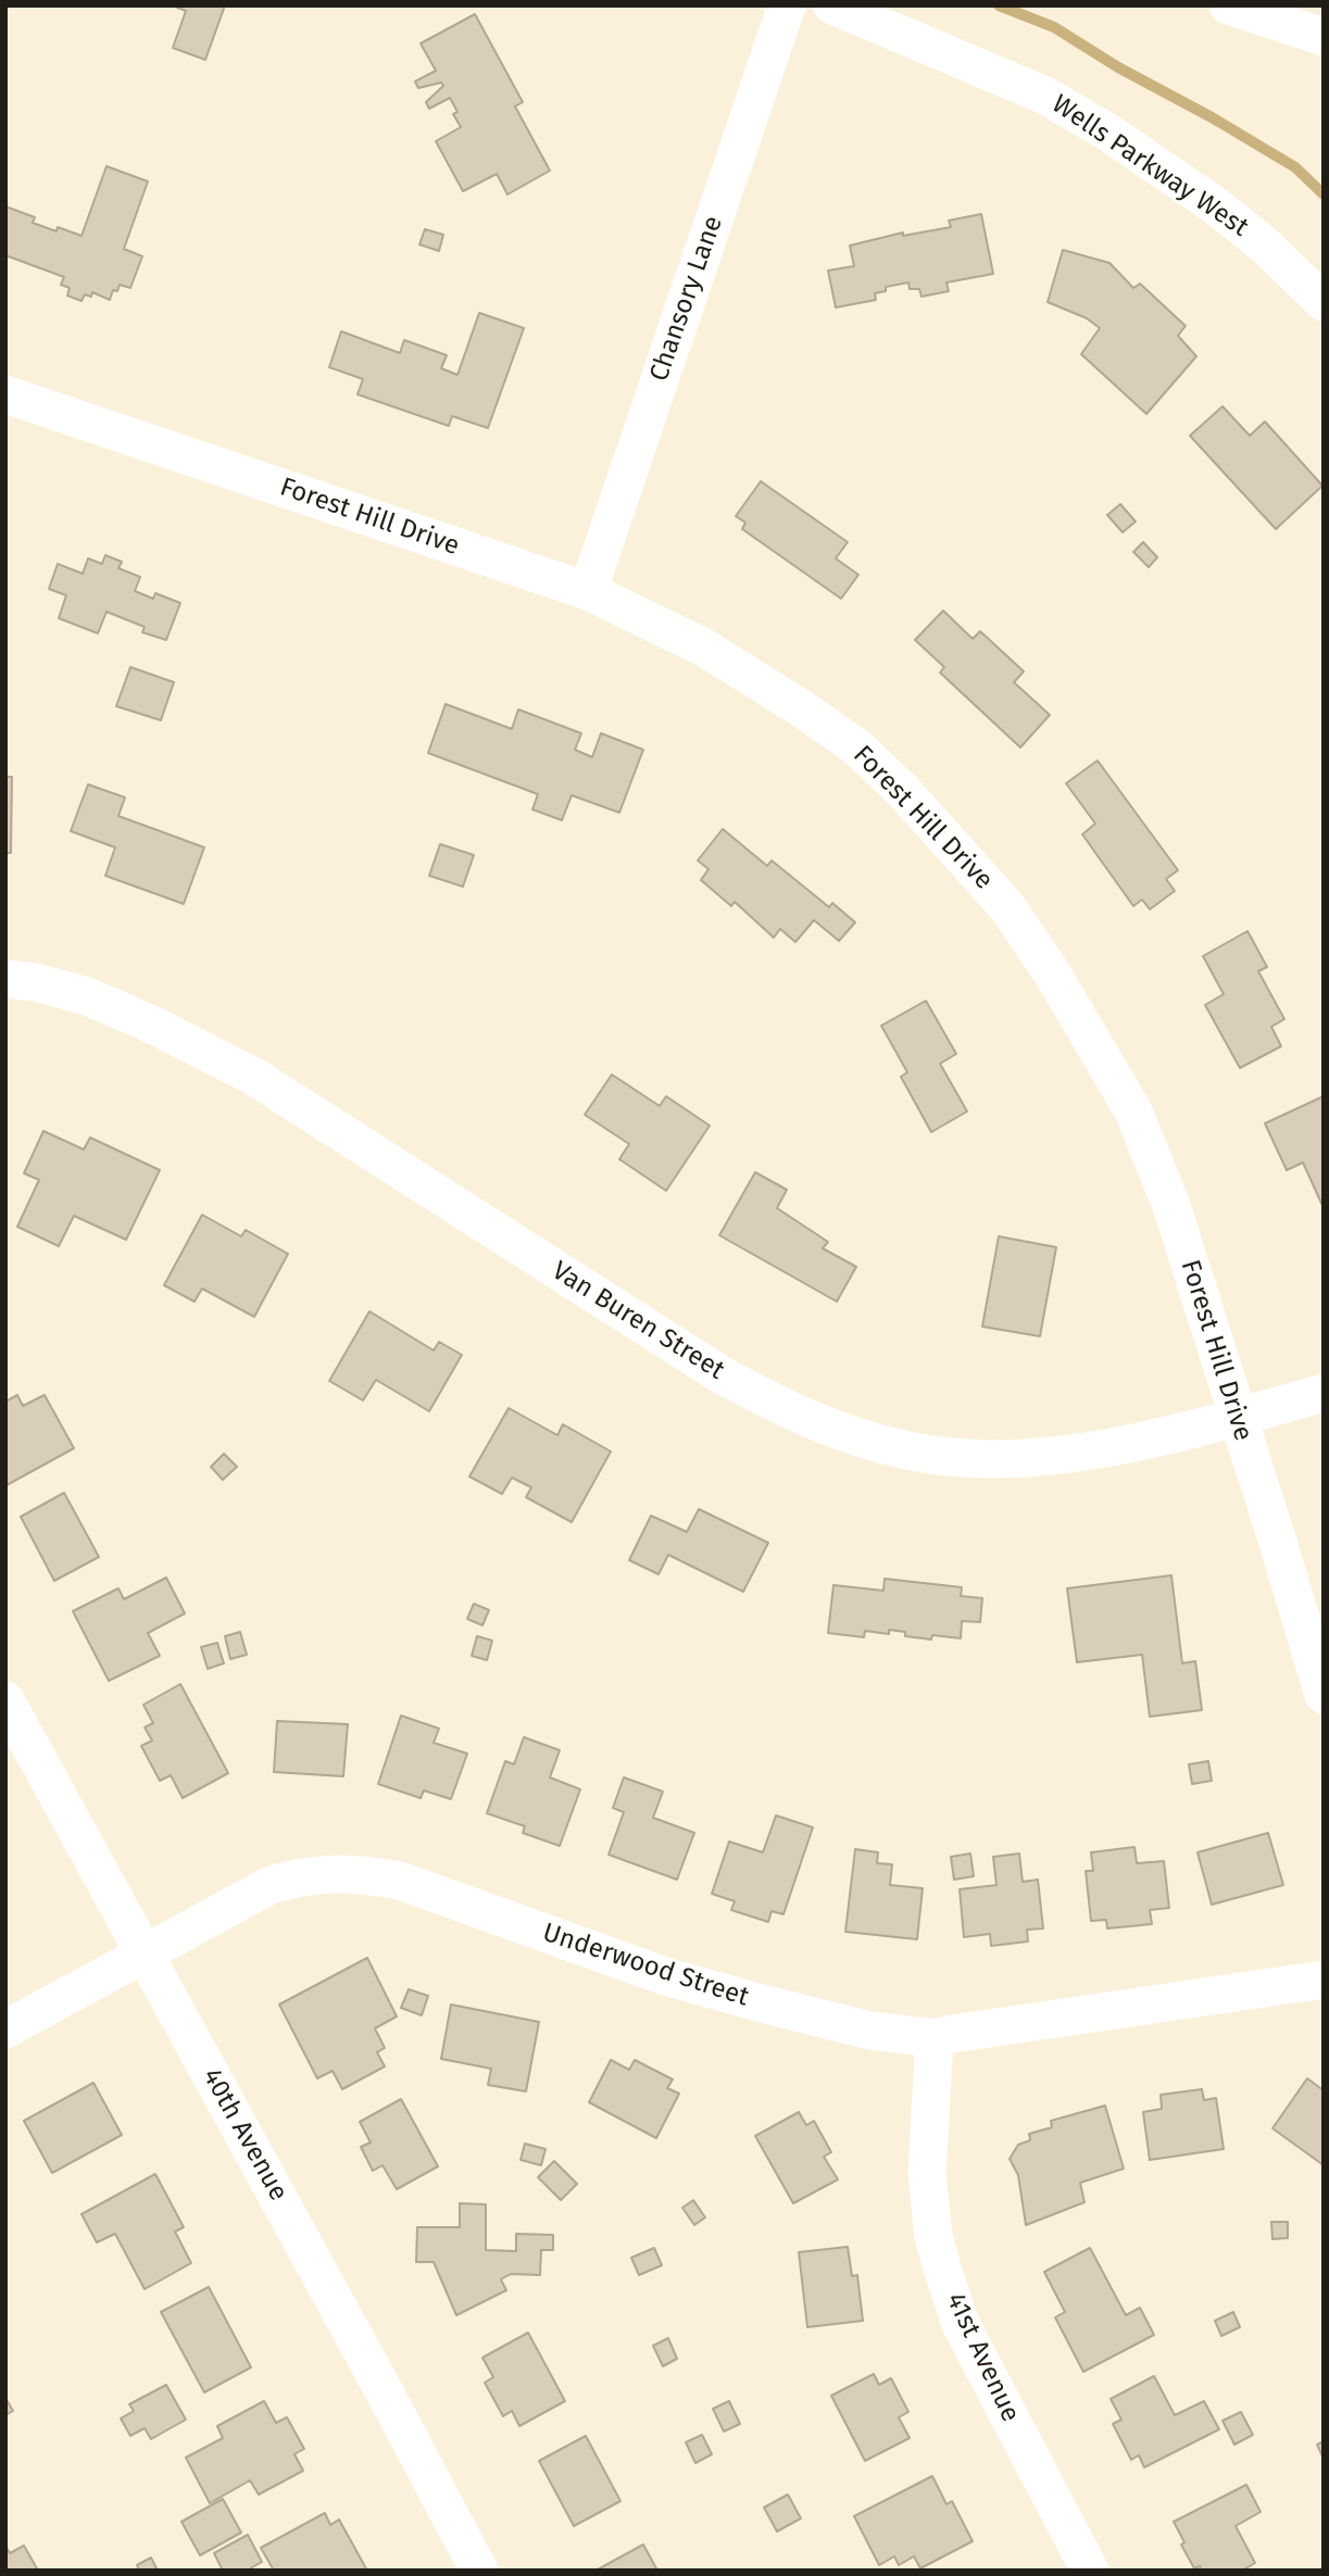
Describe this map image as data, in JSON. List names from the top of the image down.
{
  "streets": {
    "street": [
      "Wells Parkway West",
      "Chansory Lane",
      "Forest Hill Drive",
      "Van Buren Street",
      "Underwood Street",
      "40th Avenue",
      "41st Avenue"
    ]
  },
  "crossings": [
    ["Chansory Lane", "Forest Hill Drive"],
    ["Forest Hill Drive", "Van Buren Street"],
    ["Underwood Street", "40th Avenue"],
    ["Underwood Street", "41st Avenue"]
  ]
}
